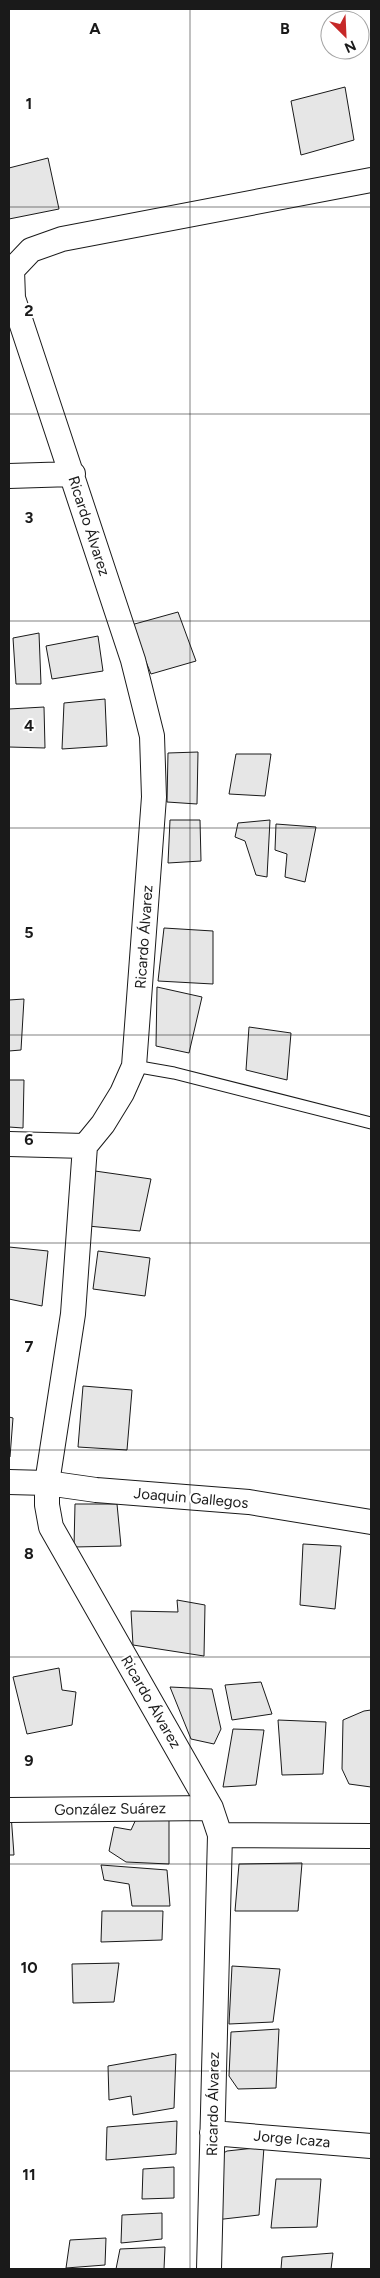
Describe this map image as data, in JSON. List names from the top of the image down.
{
  "streets": {
    "street": [
      "Ricardo Álvarez",
      "Joaquin Gallegos",
      "González Suárez",
      "Jorge Icaza"
    ]
  },
  "crossings": [
    ["Ricardo Álvarez", "Joaquin Gallegos"],
    ["Ricardo Álvarez", "González Suárez"],
    ["Ricardo Álvarez", "Jorge Icaza"]
  ],
  "north": "bottom right",
  "grid": {
    "columns": ["A", "B"],
    "rows": [
      "1",
      "2",
      "3",
      "4",
      "5",
      "6",
      "7",
      "8",
      "9",
      "10",
      "11"
    ]
  }
}
